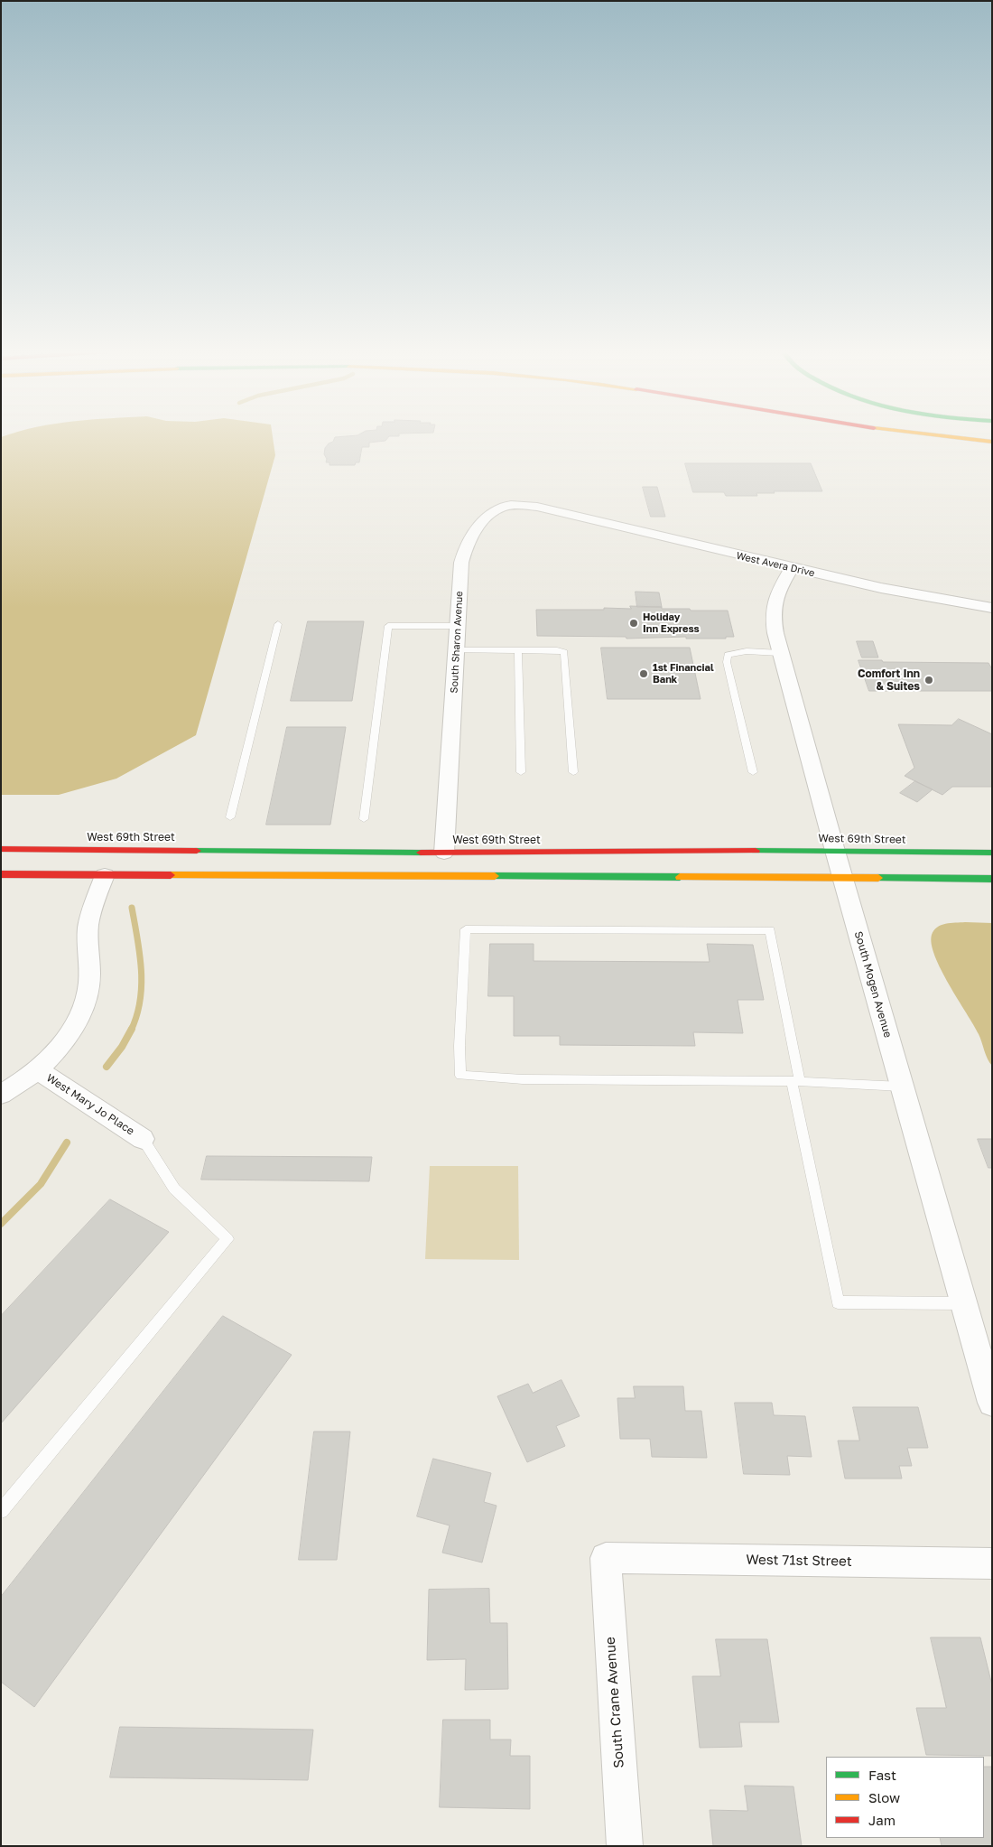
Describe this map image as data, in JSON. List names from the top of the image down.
{
  "streets": {
    "main road": ["West 69th Street"],
    "street": [
      "West Avera Drive",
      "South Sharon Avenue",
      "South Mogen Avenue",
      "West Mary Jo Place",
      "West 71st Street",
      "South Crane Avenue"
    ]
  },
  "crossings": [
    ["West Avera Drive", "South Sharon Avenue"],
    ["West Avera Drive", "South Mogen Avenue"],
    ["South Sharon Avenue", "West 69th Street"],
    ["West 69th Street", "South Mogen Avenue"],
    ["West 71st Street", "South Crane Avenue"]
  ],
  "places": ["Holiday Inn Express", "1st Financial Bank", "Comfort Inn & Suites"],
  "legend": ["Fast", "Slow", "Jam"]
}
